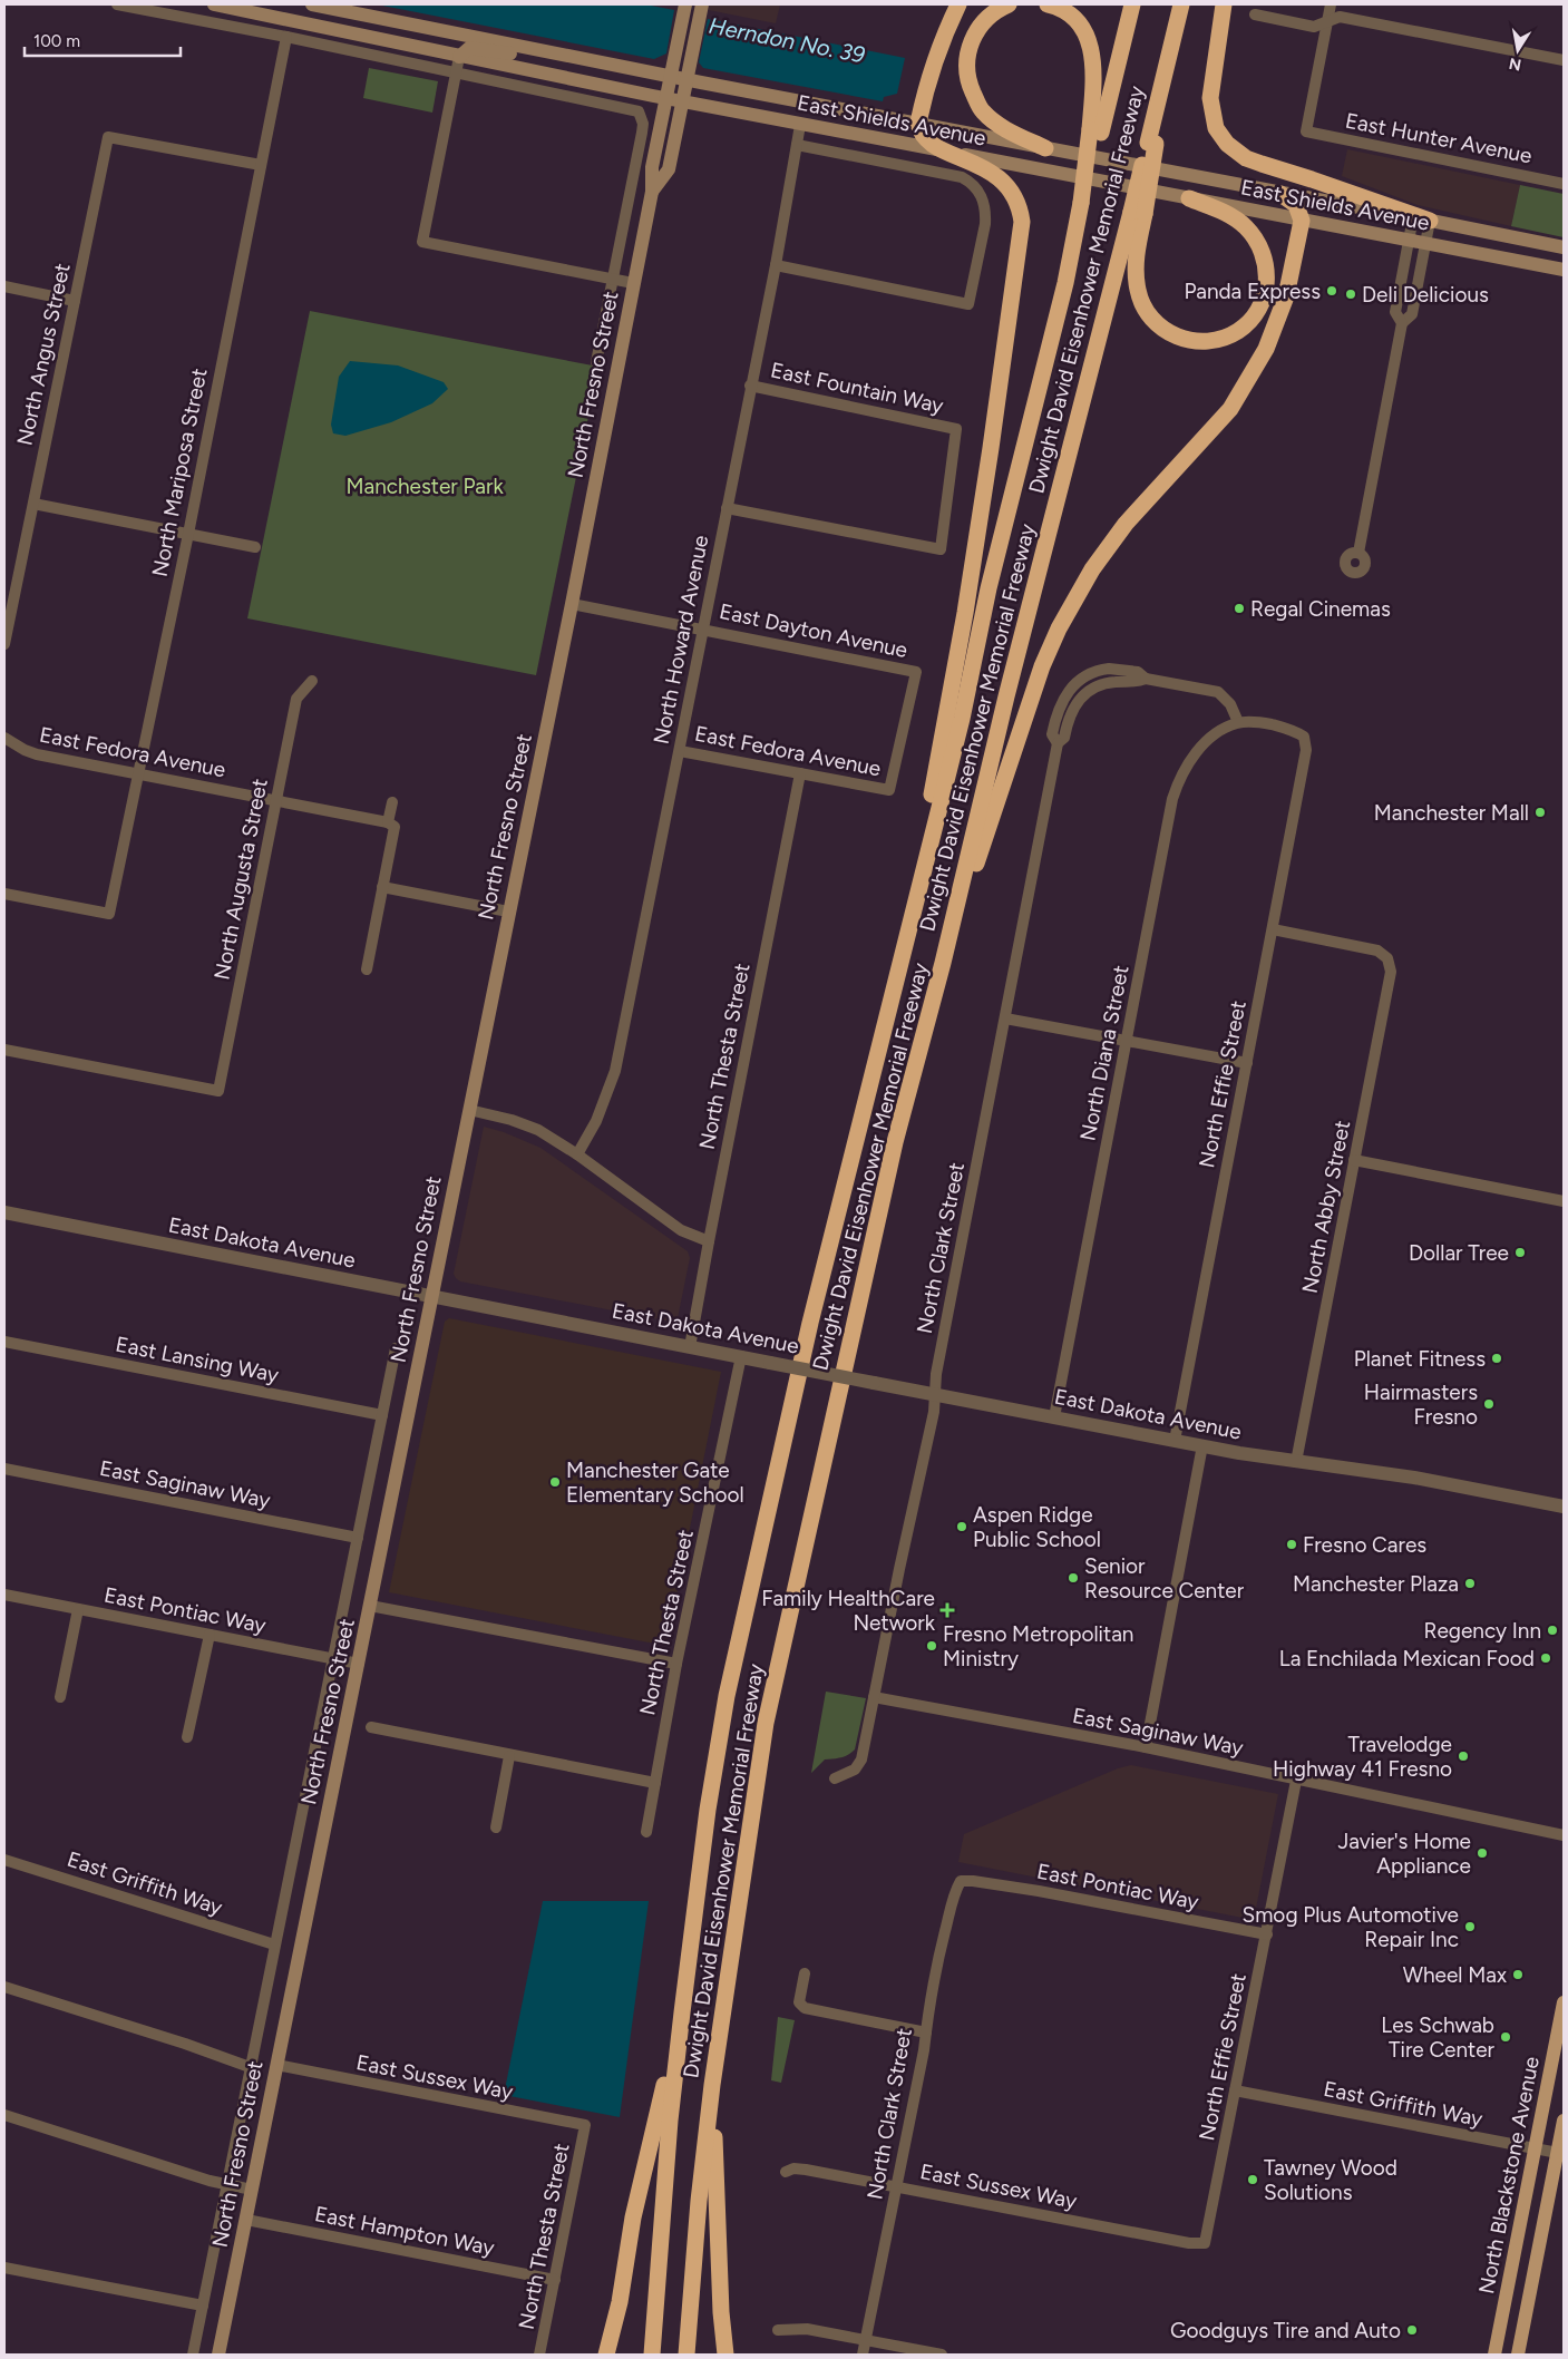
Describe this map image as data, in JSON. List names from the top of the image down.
{
  "streets": {
    "highway": ["Dwight David Eisenhower Memorial Freeway"],
    "main road": ["East Shields Avenue", "North Fresno Street", "North Blackstone Avenue"],
    "street": [
      "East Hunter Avenue",
      "North Angus Street",
      "East Fountain Way",
      "North Mariposa Street",
      "East Dayton Avenue",
      "North Howard Avenue",
      "East Fedora Avenue",
      "North Augusta Street",
      "North Diana Street",
      "North Thesta Street",
      "North Effie Street",
      "North Abby Street",
      "East Dakota Avenue",
      "North Clark Street",
      "East Lansing Way",
      "East Saginaw Way",
      "East Pontiac Way",
      "East Griffith Way",
      "East Sussex Way",
      "East Hampton Way"
    ]
  },
  "crossings": [
    ["East Shields Avenue", "North Fresno Street"],
    ["East Shields Avenue", "North Howard Avenue"],
    ["North Angus Street", "North Mariposa Street"],
    ["North Fresno Street", "East Dayton Avenue"],
    ["North Fresno Street", "East Dakota Avenue"],
    ["North Fresno Street", "East Pontiac Way"],
    ["North Fresno Street", "East Sussex Way"],
    ["North Fresno Street", "East Hampton Way"],
    ["East Fountain Way", "North Howard Avenue"],
    ["North Mariposa Street", "East Fedora Avenue"],
    ["East Dayton Avenue", "North Howard Avenue"],
    ["East Dayton Avenue", "East Fedora Avenue"],
    ["North Howard Avenue", "East Fedora Avenue"],
    ["East Fedora Avenue", "North Augusta Street"],
    ["East Fedora Avenue", "North Thesta Street"],
    ["North Diana Street", "North Effie Street"],
    ["North Diana Street", "East Dakota Avenue"],
    ["North Thesta Street", "East Dakota Avenue"],
    ["North Thesta Street", "East Sussex Way"],
    ["North Thesta Street", "East Hampton Way"],
    ["North Effie Street", "North Abby Street"],
    ["North Effie Street", "East Dakota Avenue"],
    ["North Effie Street", "East Saginaw Way"],
    ["North Effie Street", "East Pontiac Way"],
    ["North Effie Street", "East Griffith Way"],
    ["North Effie Street", "East Sussex Way"],
    ["North Abby Street", "East Dakota Avenue"],
    ["East Dakota Avenue", "North Clark Street"],
    ["North Clark Street", "East Saginaw Way"],
    ["North Clark Street", "East Pontiac Way"],
    ["North Clark Street", "East Sussex Way"],
    ["East Griffith Way", "North Blackstone Avenue"]
  ],
  "water": ["Herndon No. 39"],
  "parks": ["Manchester Park"],
  "places": {
    "other": [
      "Panda Express",
      "Deli Delicious",
      "Regal Cinemas",
      "Manchester Mall",
      "Dollar Tree",
      "Planet Fitness",
      "Hairmasters Fresno",
      "Manchester Gate Elementary School",
      "Aspen Ridge Public School",
      "Fresno Cares",
      "Senior Resource Center",
      "Manchester Plaza",
      "Regency Inn",
      "Fresno Metropolitan Ministry",
      "La Enchilada Mexican Food",
      "Travelodge Highway 41 Fresno",
      "Javier's Home Appliance",
      "Smog Plus Automotive Repair Inc",
      "Wheel Max",
      "Les Schwab Tire Center",
      "Tawney Wood Solutions",
      "Goodguys Tire and Auto"
    ],
    "health": ["Family HealthCare Network"]
  },
  "scale_bar": "100 m",
  "north": "bottom"
}
